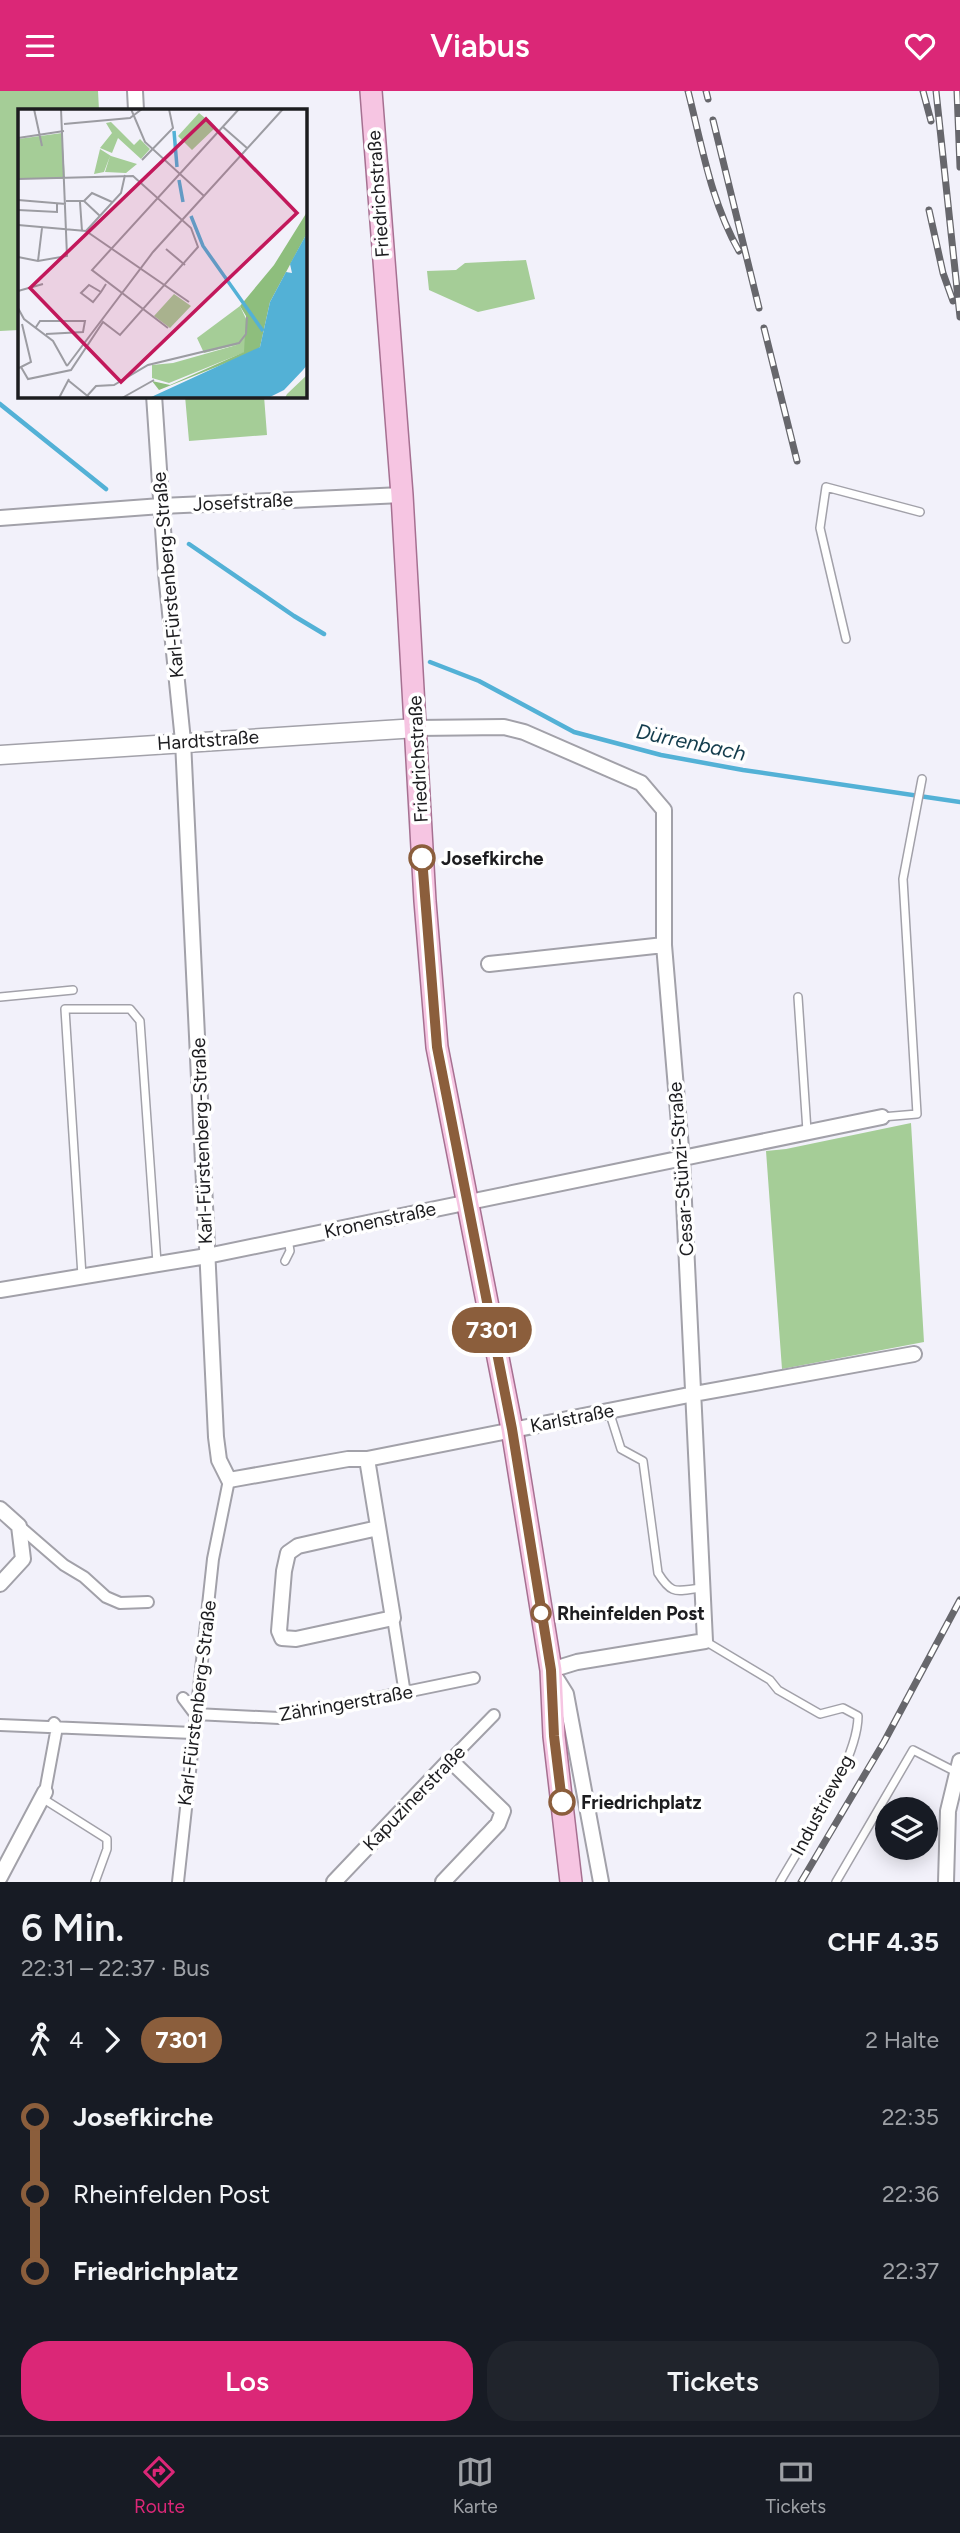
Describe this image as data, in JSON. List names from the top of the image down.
{
  "streets": {
    "main road": ["Friedrichstraße"],
    "street": [
      "Josefstraße",
      "Karl-Fürstenberg-Straße",
      "Hardtstraße",
      "Cesar-Stünzi-Straße",
      "Kronenstraße",
      "Karlstraße",
      "Zähringerstraße",
      "Kapuzinerstraße"
    ],
    "lane": ["Industrieweg"]
  },
  "crossings": [
    ["Friedrichstraße", "Josefstraße"],
    ["Friedrichstraße", "Hardtstraße"],
    ["Friedrichstraße", "Cesar-Stünzi-Straße"],
    ["Friedrichstraße", "Kronenstraße"],
    ["Friedrichstraße", "Karlstraße"],
    ["Josefstraße", "Karl-Fürstenberg-Straße"],
    ["Karl-Fürstenberg-Straße", "Hardtstraße"],
    ["Karl-Fürstenberg-Straße", "Kronenstraße"],
    ["Karl-Fürstenberg-Straße", "Karlstraße"],
    ["Karl-Fürstenberg-Straße", "Zähringerstraße"],
    ["Hardtstraße", "Cesar-Stünzi-Straße"],
    ["Cesar-Stünzi-Straße", "Kronenstraße"],
    ["Cesar-Stünzi-Straße", "Karlstraße"],
    ["Cesar-Stünzi-Straße", "Industrieweg"]
  ],
  "water": ["Dürrenbach"],
  "places": ["Josefkirche", "Rheinfelden Post", "Friedrichplatz"],
  "lines": ["bus line 7301"],
  "page": {
    "header": "Viabus",
    "on_map": "7301",
    "heading": ["6 Min.", "22:31 – 22:37 · Bus", "CHF 4.35"],
    "legs": ["4", "7301", "2 Halte"],
    "list": [
      {
        "name": "Josefkirche",
        "value": "22:35"
      },
      {
        "name": "Rheinfelden Post",
        "value": "22:36"
      },
      {
        "name": "Friedrichplatz",
        "value": "22:37"
      }
    ],
    "buttons": ["Los", "Tickets"],
    "tabs": ["Route", "Karte", "Tickets"]
  }
}
